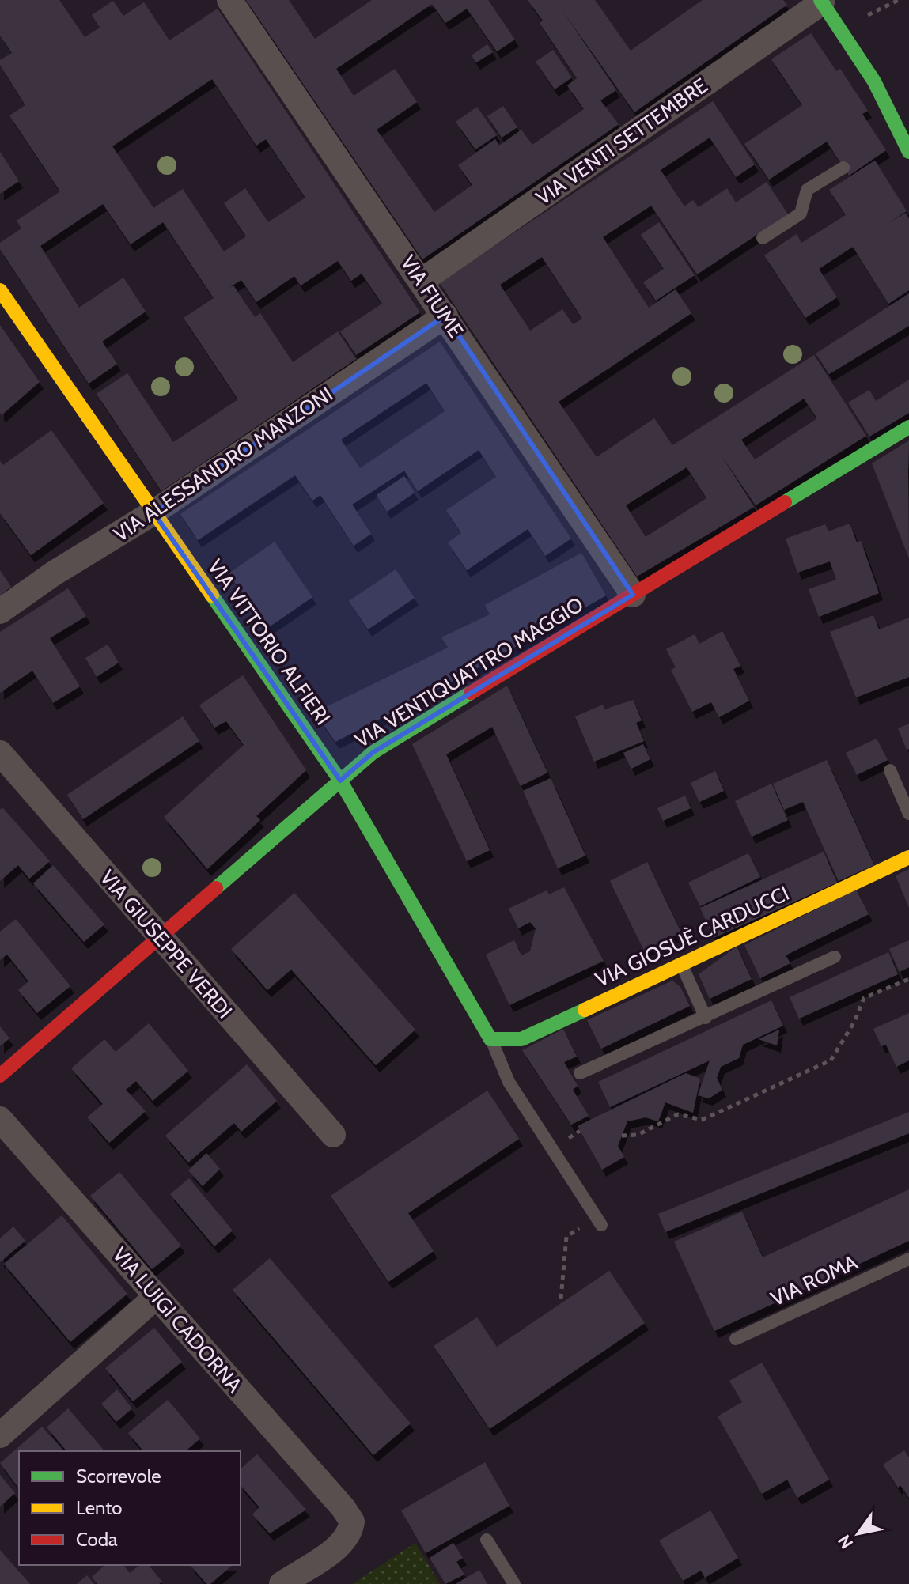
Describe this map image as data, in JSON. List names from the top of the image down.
{
  "streets": {
    "street": [
      "VIA VENTI SETTEMBRE",
      "VIA FIUME",
      "VIA ALESSANDRO MANZONI",
      "VIA VITTORIO ALFIERI",
      "VIA VENTIQUATTRO MAGGIO",
      "VIA GIOSUÈ CARDUCCI",
      "VIA GIUSEPPE VERDI",
      "VIA LUIGI CADORNA"
    ],
    "lane": ["VIA ROMA"]
  },
  "crossings": [
    ["VIA VENTI SETTEMBRE", "VIA FIUME"],
    ["VIA FIUME", "VIA ALESSANDRO MANZONI"],
    ["VIA FIUME", "VIA VENTIQUATTRO MAGGIO"],
    ["VIA ALESSANDRO MANZONI", "VIA VITTORIO ALFIERI"],
    ["VIA VITTORIO ALFIERI", "VIA VENTIQUATTRO MAGGIO"],
    ["VIA VITTORIO ALFIERI", "VIA GIOSUÈ CARDUCCI"],
    ["VIA VENTIQUATTRO MAGGIO", "VIA GIUSEPPE VERDI"]
  ],
  "legend": ["Scorrevole", "Lento", "Coda"],
  "north": "bottom left"
}
